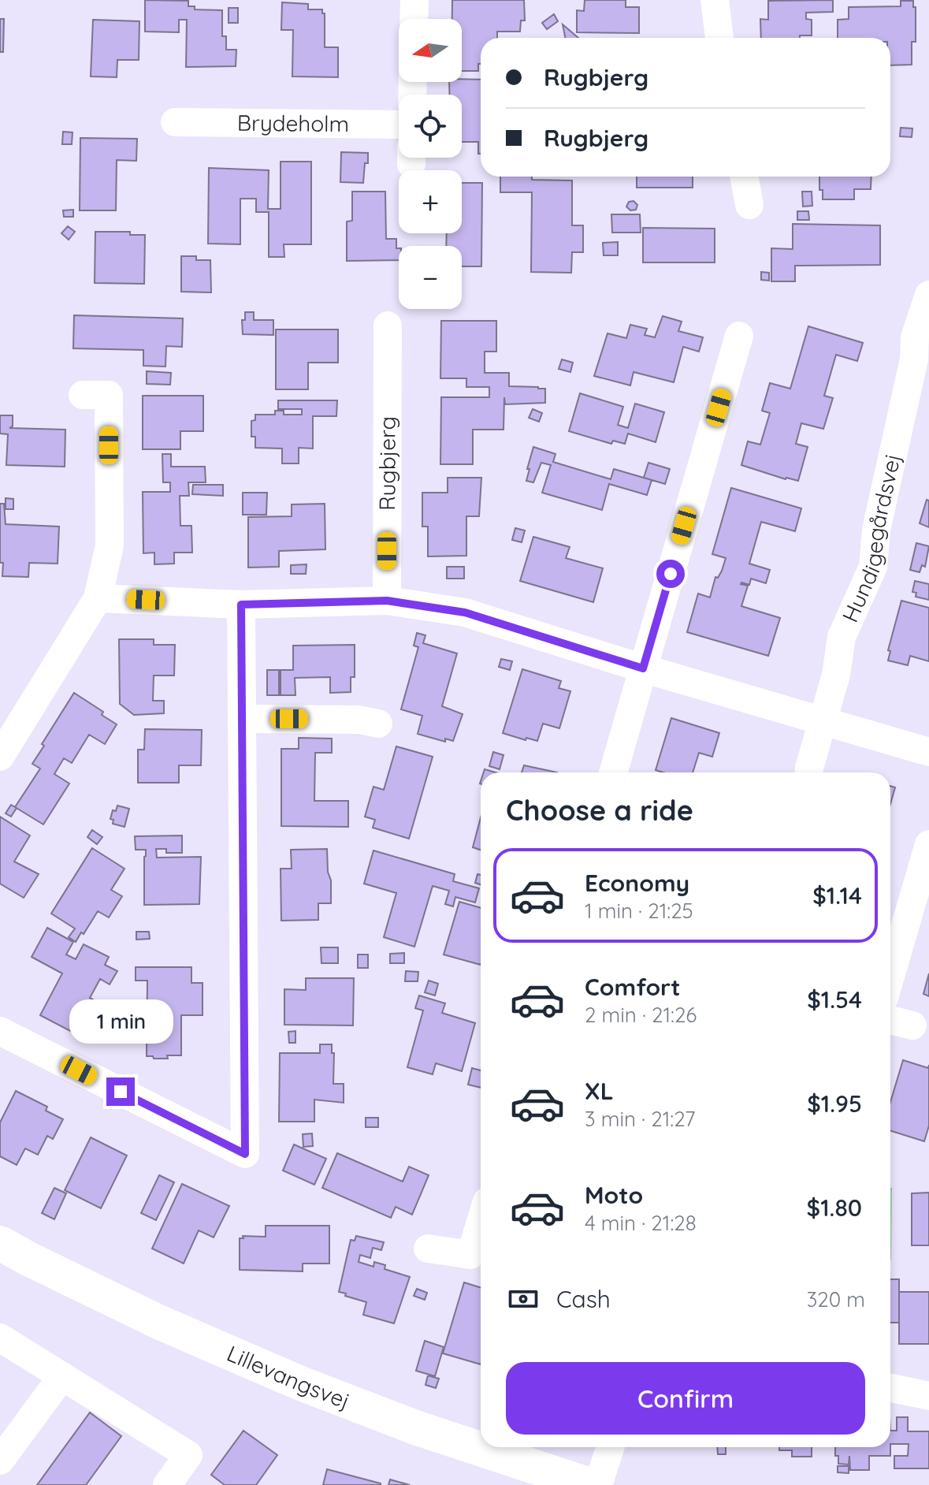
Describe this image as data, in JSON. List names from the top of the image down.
{
  "streets": {
    "street": [
      "Brydeholm",
      "Rugbjerg",
      "Hundigegårdsvej",
      "Lillevangsvej"
    ]
  },
  "north": "left",
  "page": {
    "map_buttons": ["+", "−"],
    "banner": ["Rugbjerg", "Rugbjerg"],
    "heading": "Choose a ride",
    "list": [
      {
        "name": "Economy",
        "note": "1 min · 21:25",
        "value": "$1.14"
      },
      {
        "name": "Comfort",
        "note": "2 min · 21:26",
        "value": "$1.54"
      },
      {
        "name": "XL",
        "note": "3 min · 21:27",
        "value": "$1.95"
      },
      {
        "name": "Moto",
        "note": "4 min · 21:28",
        "value": "$1.80"
      }
    ],
    "bubble": "1 min",
    "pay": ["Cash", "320 m"],
    "buttons": "Confirm"
  }
}
